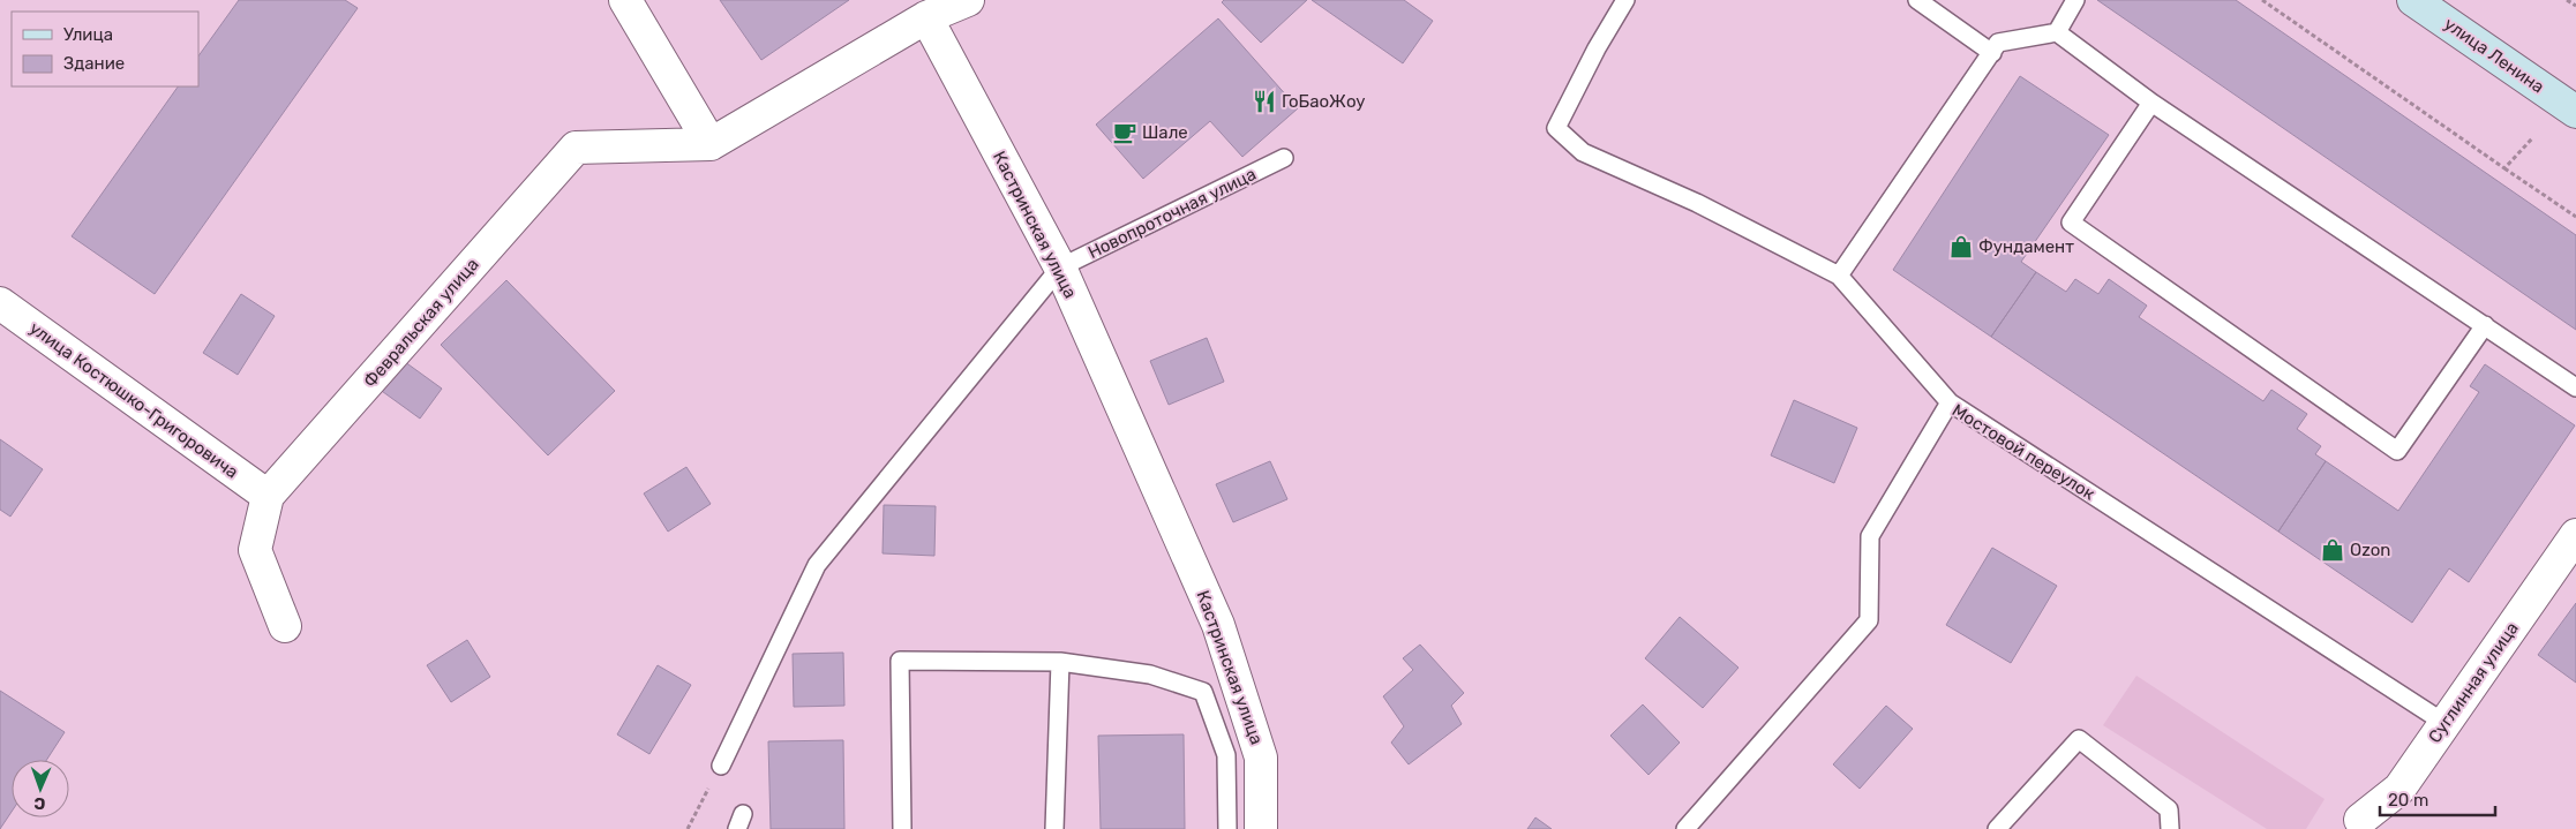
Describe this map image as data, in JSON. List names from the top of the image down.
{
  "streets": {
    "main road": ["улица Ленина"],
    "street": [
      "Кастринская улица",
      "Февральская улица",
      "улица Костюшко-Григоровича",
      "Суглинная улица"
    ],
    "lane": ["Новопроточная улица", "Мостовой переулок"]
  },
  "crossings": [
    ["Новопроточная улица", "Кастринская улица"],
    ["Февральская улица", "улица Костюшко-Григоровича"],
    ["Мостовой переулок", "Суглинная улица"]
  ],
  "places": {
    "restaurant": ["ГоБаоЖоу"],
    "cafe": ["Шале"],
    "shop": ["Фундамент", "Ozon"]
  },
  "legend": ["Улица", "Здание"],
  "scale_bar": "20 m",
  "north": "bottom"
}
